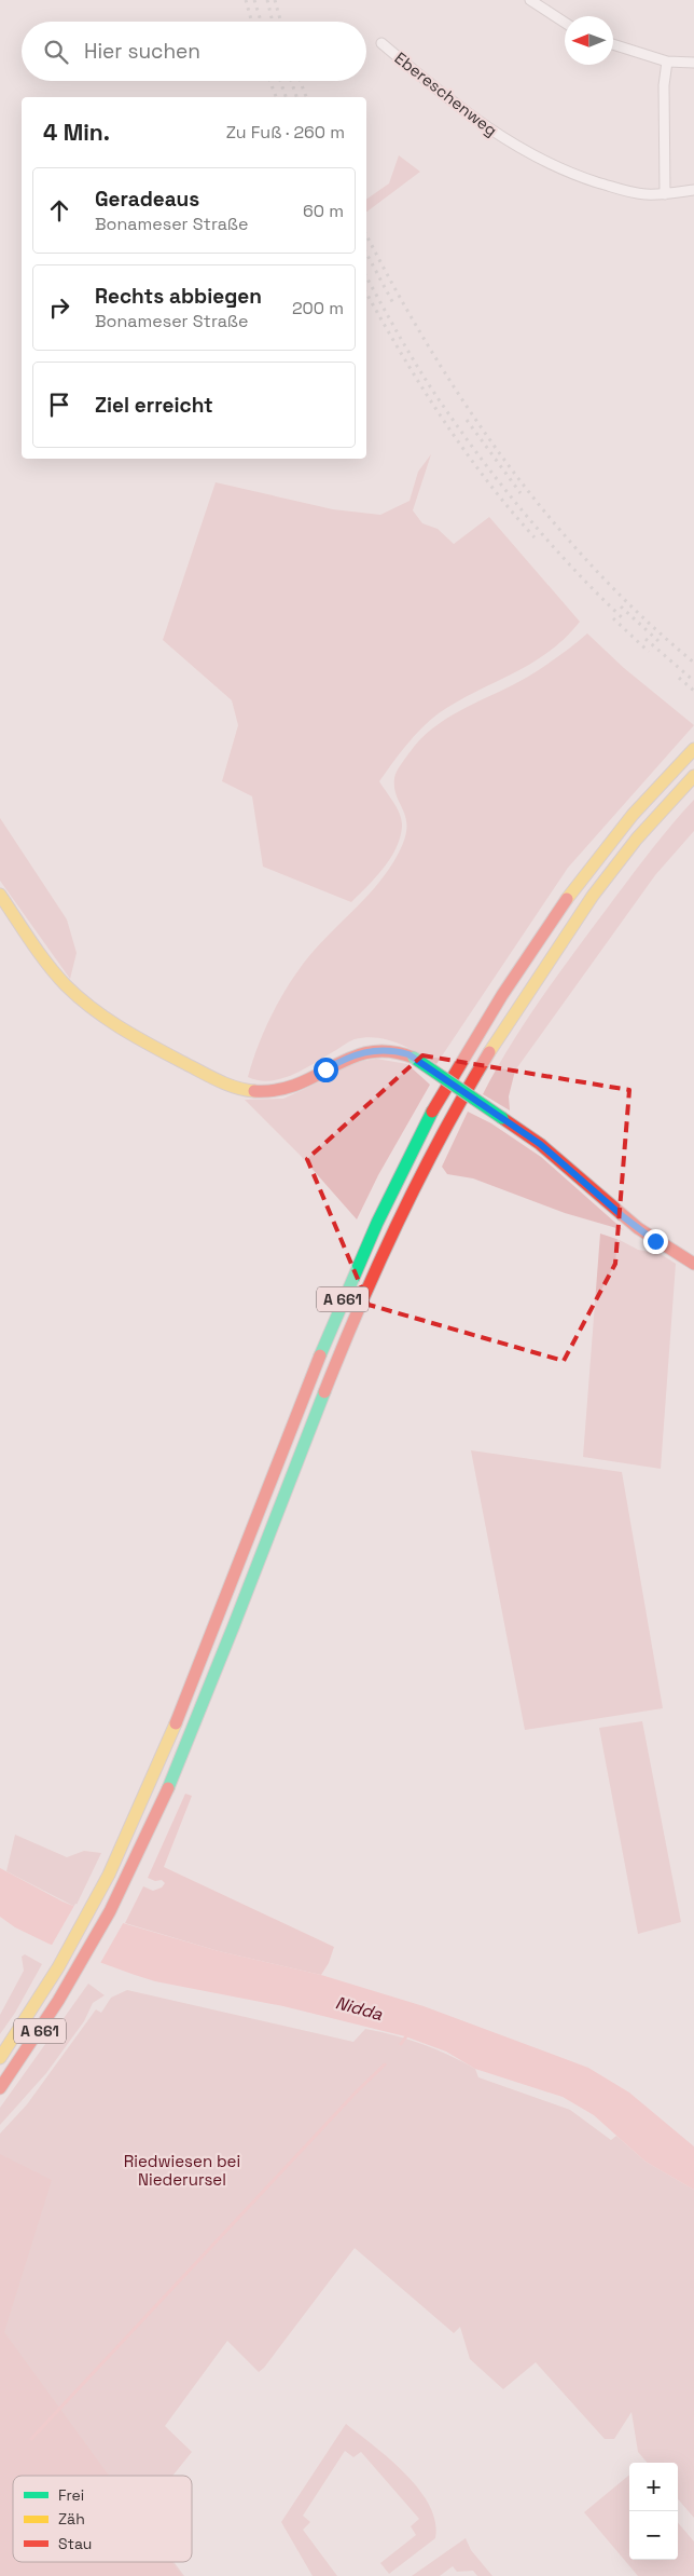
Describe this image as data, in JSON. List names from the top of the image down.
{
  "streets": {
    "main road": ["A 661"],
    "street": ["Ebereschenweg"]
  },
  "water": ["Nidda"],
  "parks": ["Riedwiesen bei Niederursel"],
  "legend": ["Frei", "Zäh", "Stau"],
  "north": "left",
  "page": {
    "search": "Hier suchen",
    "heading": ["4 Min.", "Zu Fuß · 260 m"],
    "list": [
      ["Geradeaus", "Bonameser Straße", "60 m"],
      ["Rechts abbiegen", "Bonameser Straße", "200 m"],
      "Ziel erreicht"
    ],
    "map_buttons": ["+", "−"]
  }
}
